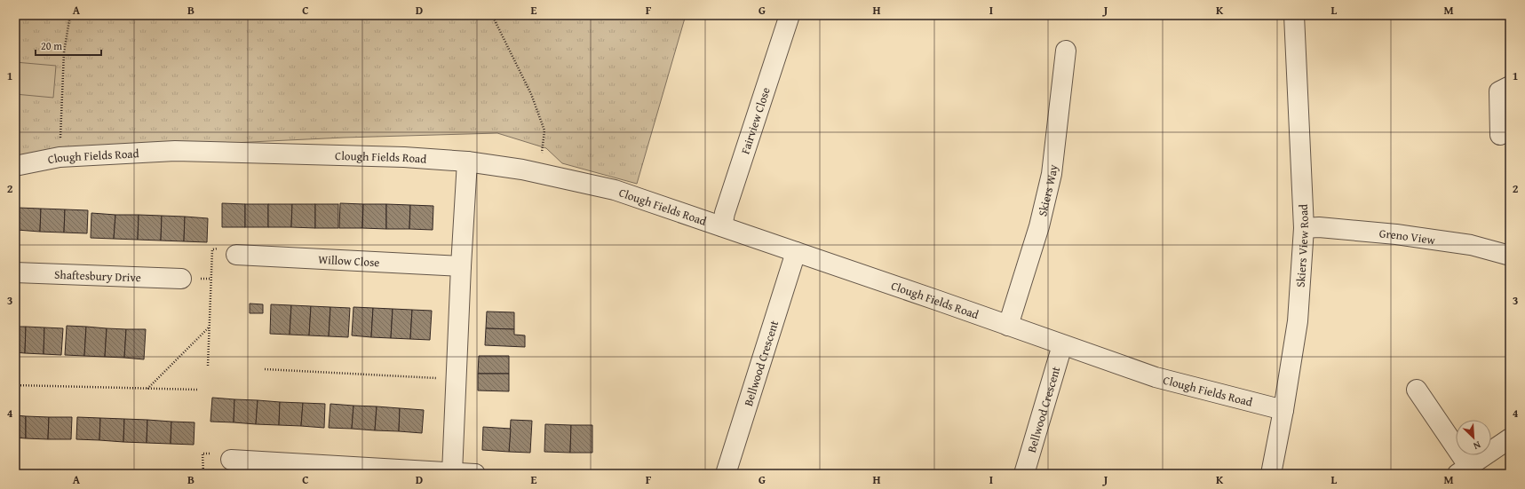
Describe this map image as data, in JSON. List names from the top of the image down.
{
  "streets": {
    "street": [
      "Fairview Close",
      "Clough Fields Road",
      "Skiers Way",
      "Greno View",
      "Skiers View Road",
      "Willow Close",
      "Shaftesbury Drive",
      "Bellwood Crescent"
    ]
  },
  "crossings": [
    ["Fairview Close", "Clough Fields Road"],
    ["Clough Fields Road", "Skiers Way"],
    ["Clough Fields Road", "Skiers View Road"],
    ["Clough Fields Road", "Bellwood Crescent"],
    ["Greno View", "Skiers View Road"]
  ],
  "scale_bar": "20 m",
  "north": "bottom right",
  "grid": {
    "columns": [
      "A",
      "B",
      "C",
      "D",
      "E",
      "F",
      "G",
      "H",
      "I",
      "J",
      "K",
      "L",
      "M"
    ],
    "rows": [
      "1",
      "2",
      "3",
      "4"
    ]
  }
}
